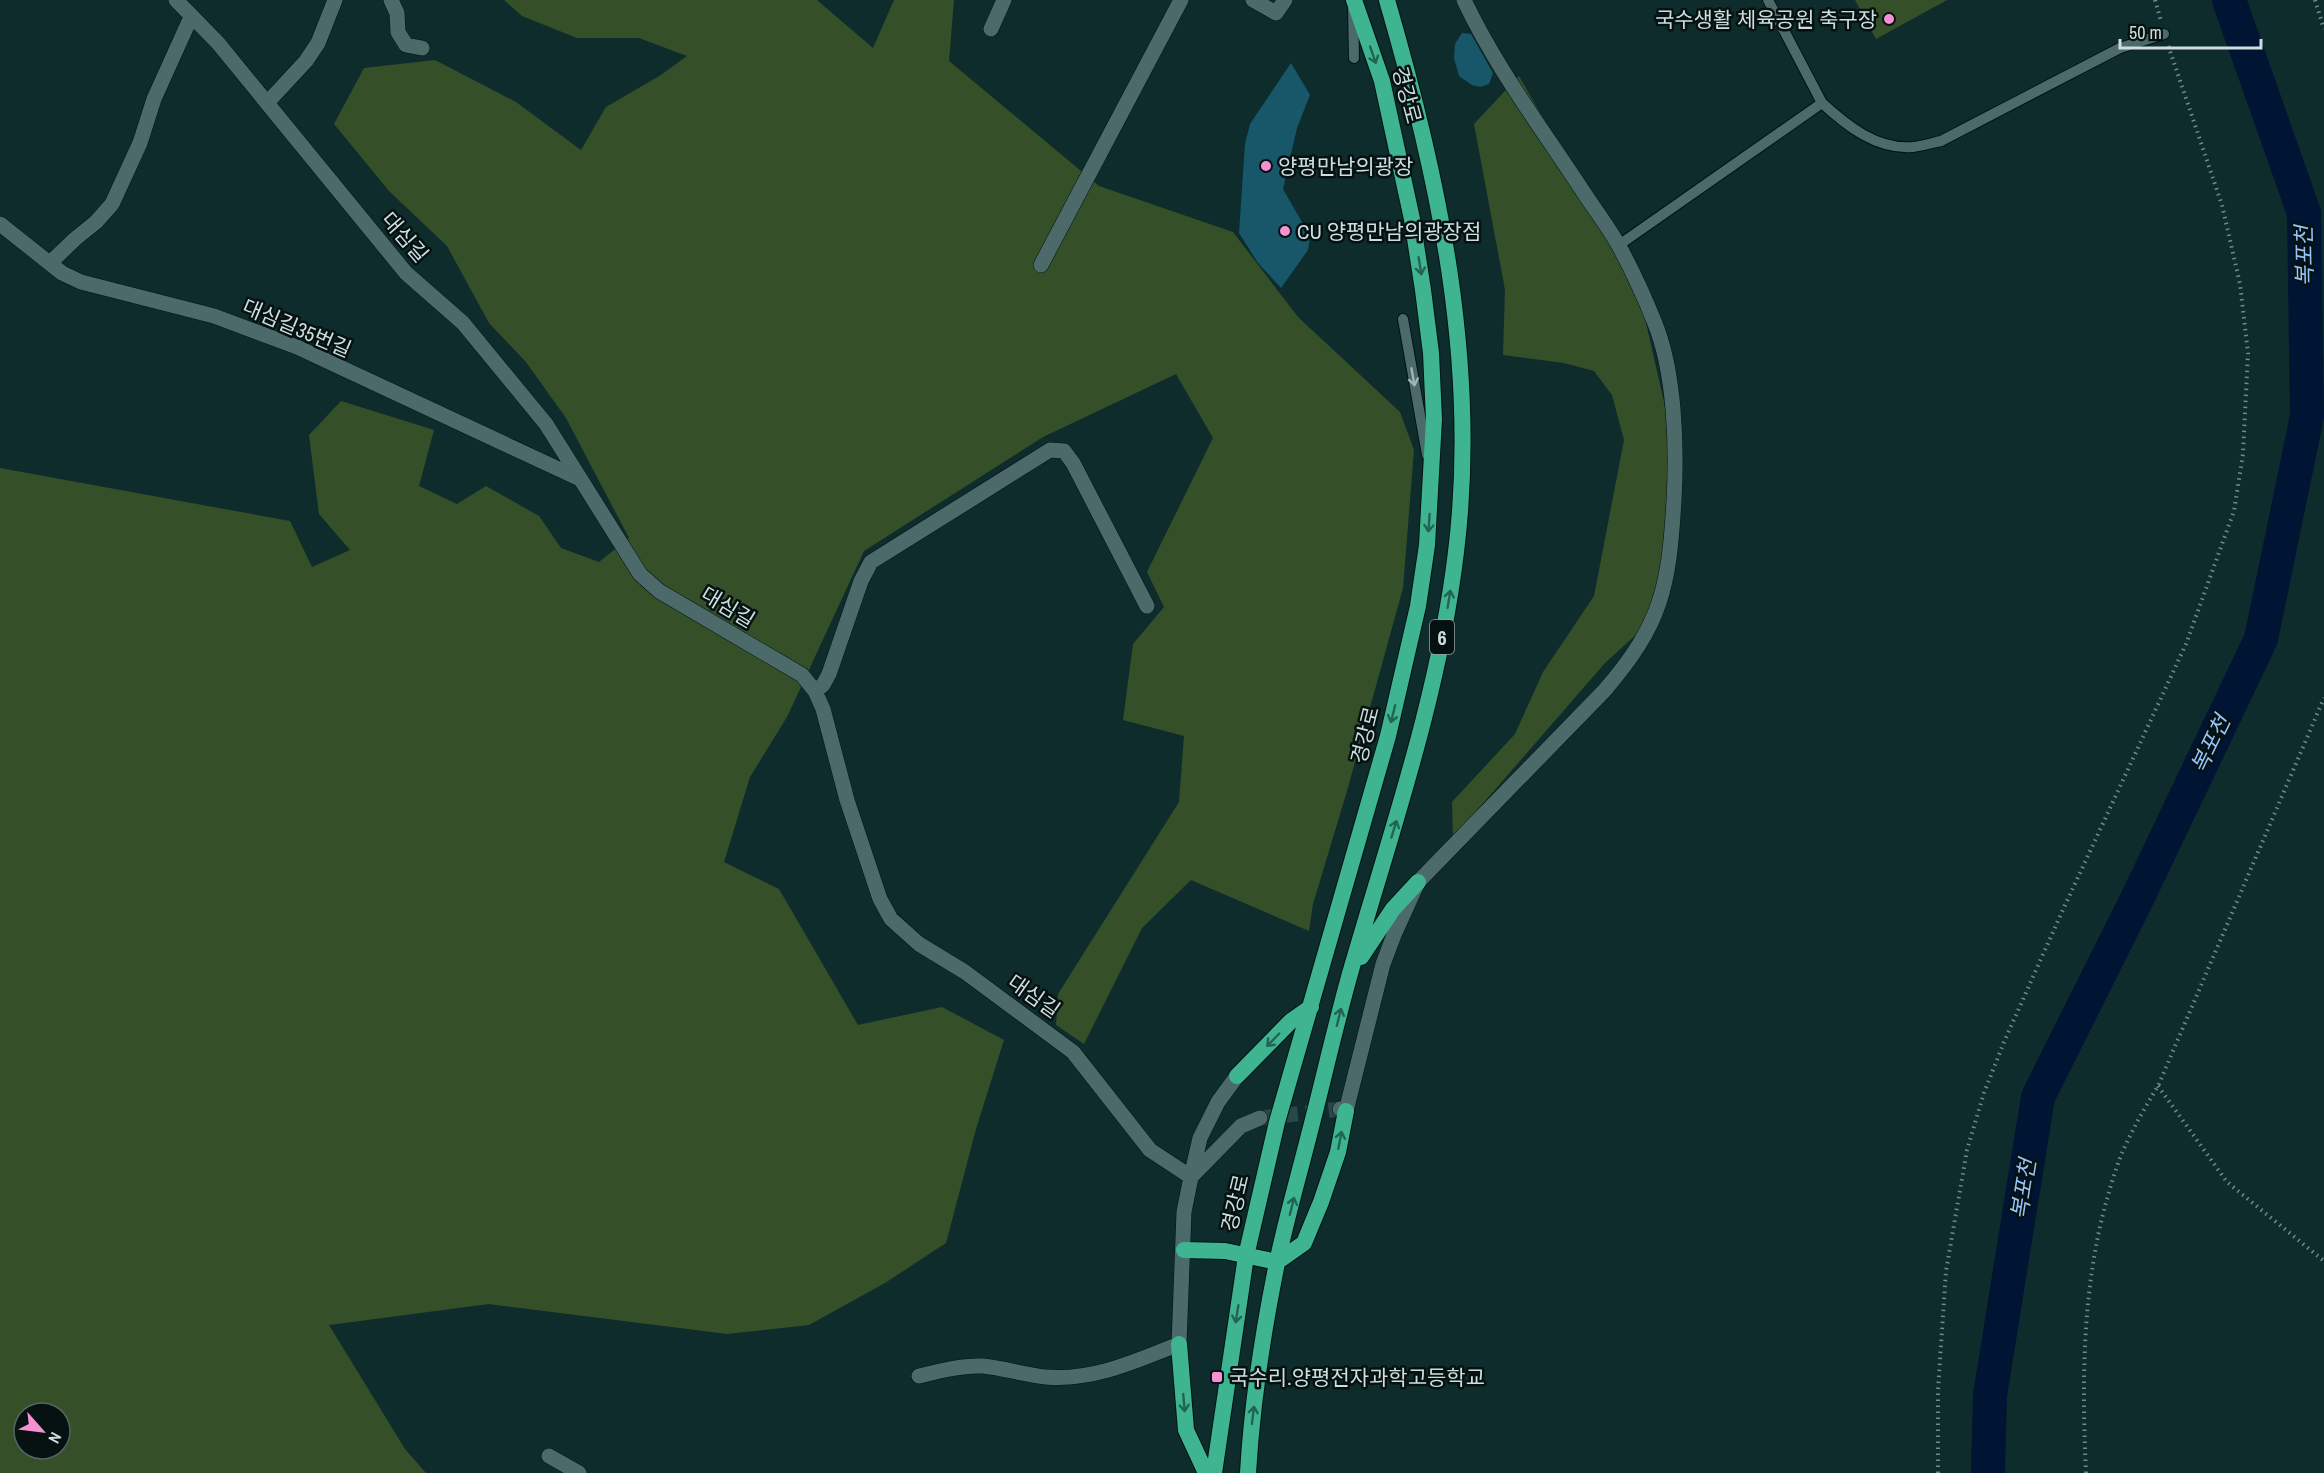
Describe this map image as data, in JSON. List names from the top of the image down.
{
  "streets": {
    "highway": ["경강로", "6"],
    "street": ["대심길", "대심길35번길"]
  },
  "crossings": [
    ["대심길", "대심길35번길"]
  ],
  "water": ["복포천"],
  "places": {
    "other": ["국수생활 체육공원 축구장", "양평만남의광장", "CU 양평만남의광장점"],
    "transit": ["국수리.양평전자과학고등학교"]
  },
  "scale_bar": "50 m",
  "north": "bottom right"
}
